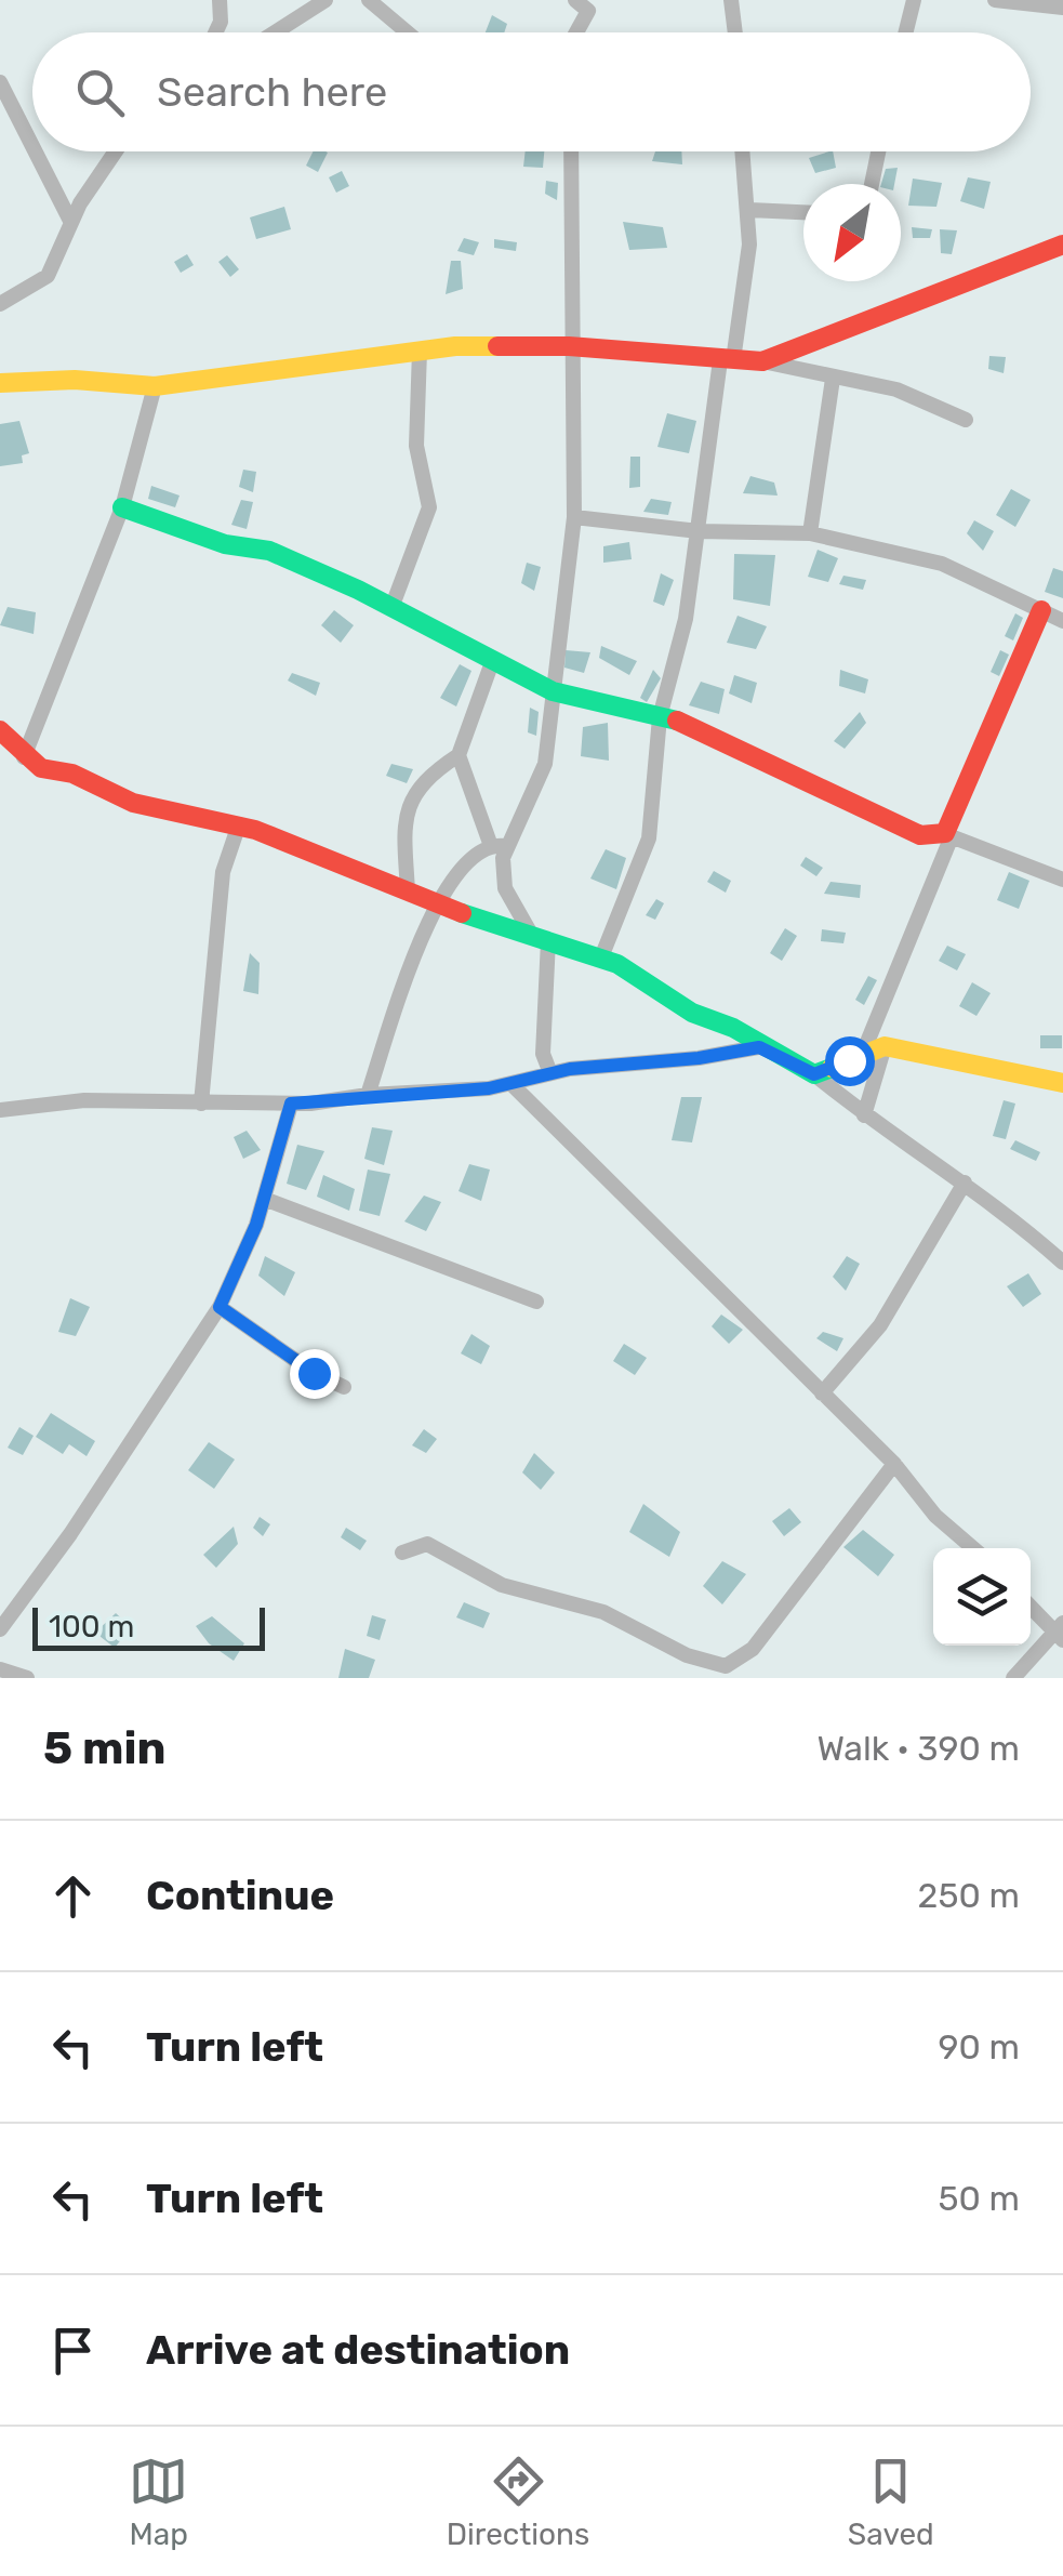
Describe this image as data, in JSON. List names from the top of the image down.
{
  "scale_bar": "100 m",
  "north": "bottom left",
  "page": {
    "search": "Search here",
    "scale": "100 m",
    "heading": ["5 min", "Walk · 390 m"],
    "list": [
      ["Continue", "250 m"],
      ["Turn left", "90 m"],
      ["Turn left", "50 m"],
      "Arrive at destination"
    ],
    "nav": ["Map", "Directions", "Saved"]
  }
}
